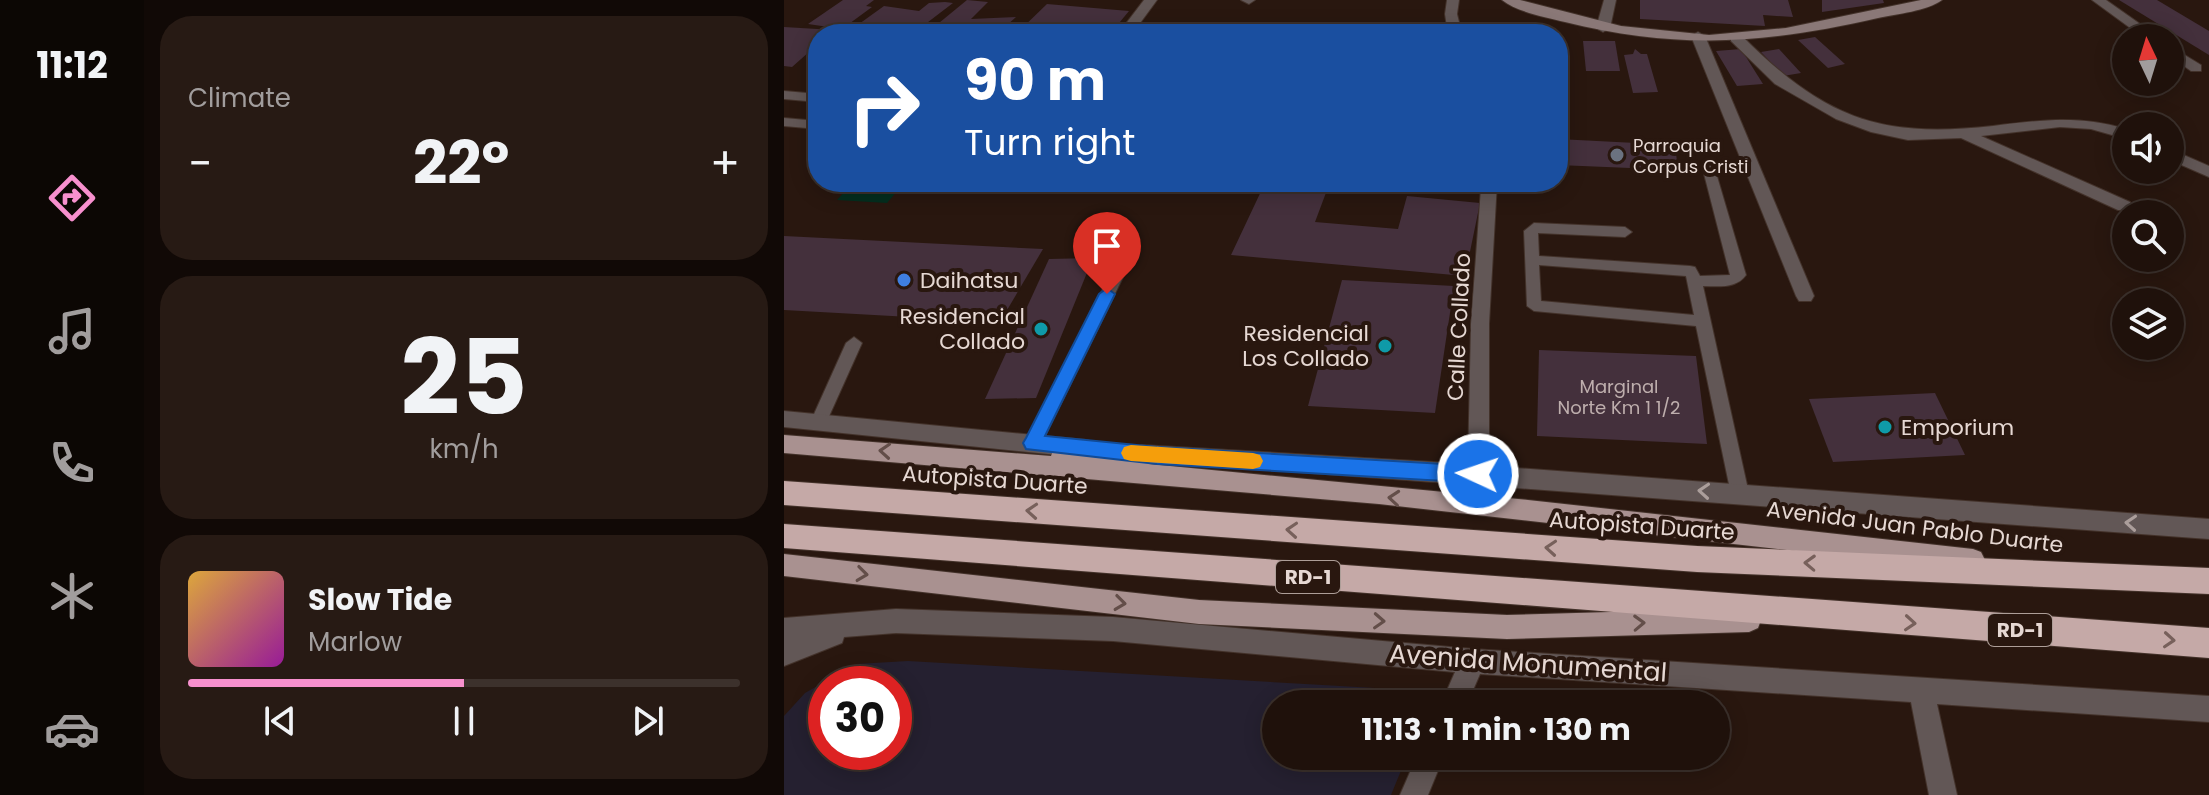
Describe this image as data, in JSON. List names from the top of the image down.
{
  "streets": {
    "highway": ["Autopista Duarte", "RD-1"],
    "main road": ["Avenida Juan Pablo Duarte"],
    "street": ["Calle Collado", "Avenida Monumental"]
  },
  "crossings": [
    ["Autopista Duarte", "Avenida Juan Pablo Duarte"]
  ],
  "places": [
    "Parroquia Corpus Cristi",
    "Daihatsu",
    "Residencial Collado",
    "Residencial Los Collado",
    "Emporium"
  ],
  "house_numbers": ["Marginal Norte Km 1 1/2"],
  "north": "top",
  "page": {
    "tabs": "11:12",
    "tile": [
      "Climate",
      ["25", "km/h"]
    ],
    "turn": ["90 m", "Turn right"],
    "heat": ["−", "22°", "+"],
    "song": ["Slow Tide", "Marlow"],
    "limit": "30",
    "trip": "11:13 · 1 min · 130 m"
  }
}
